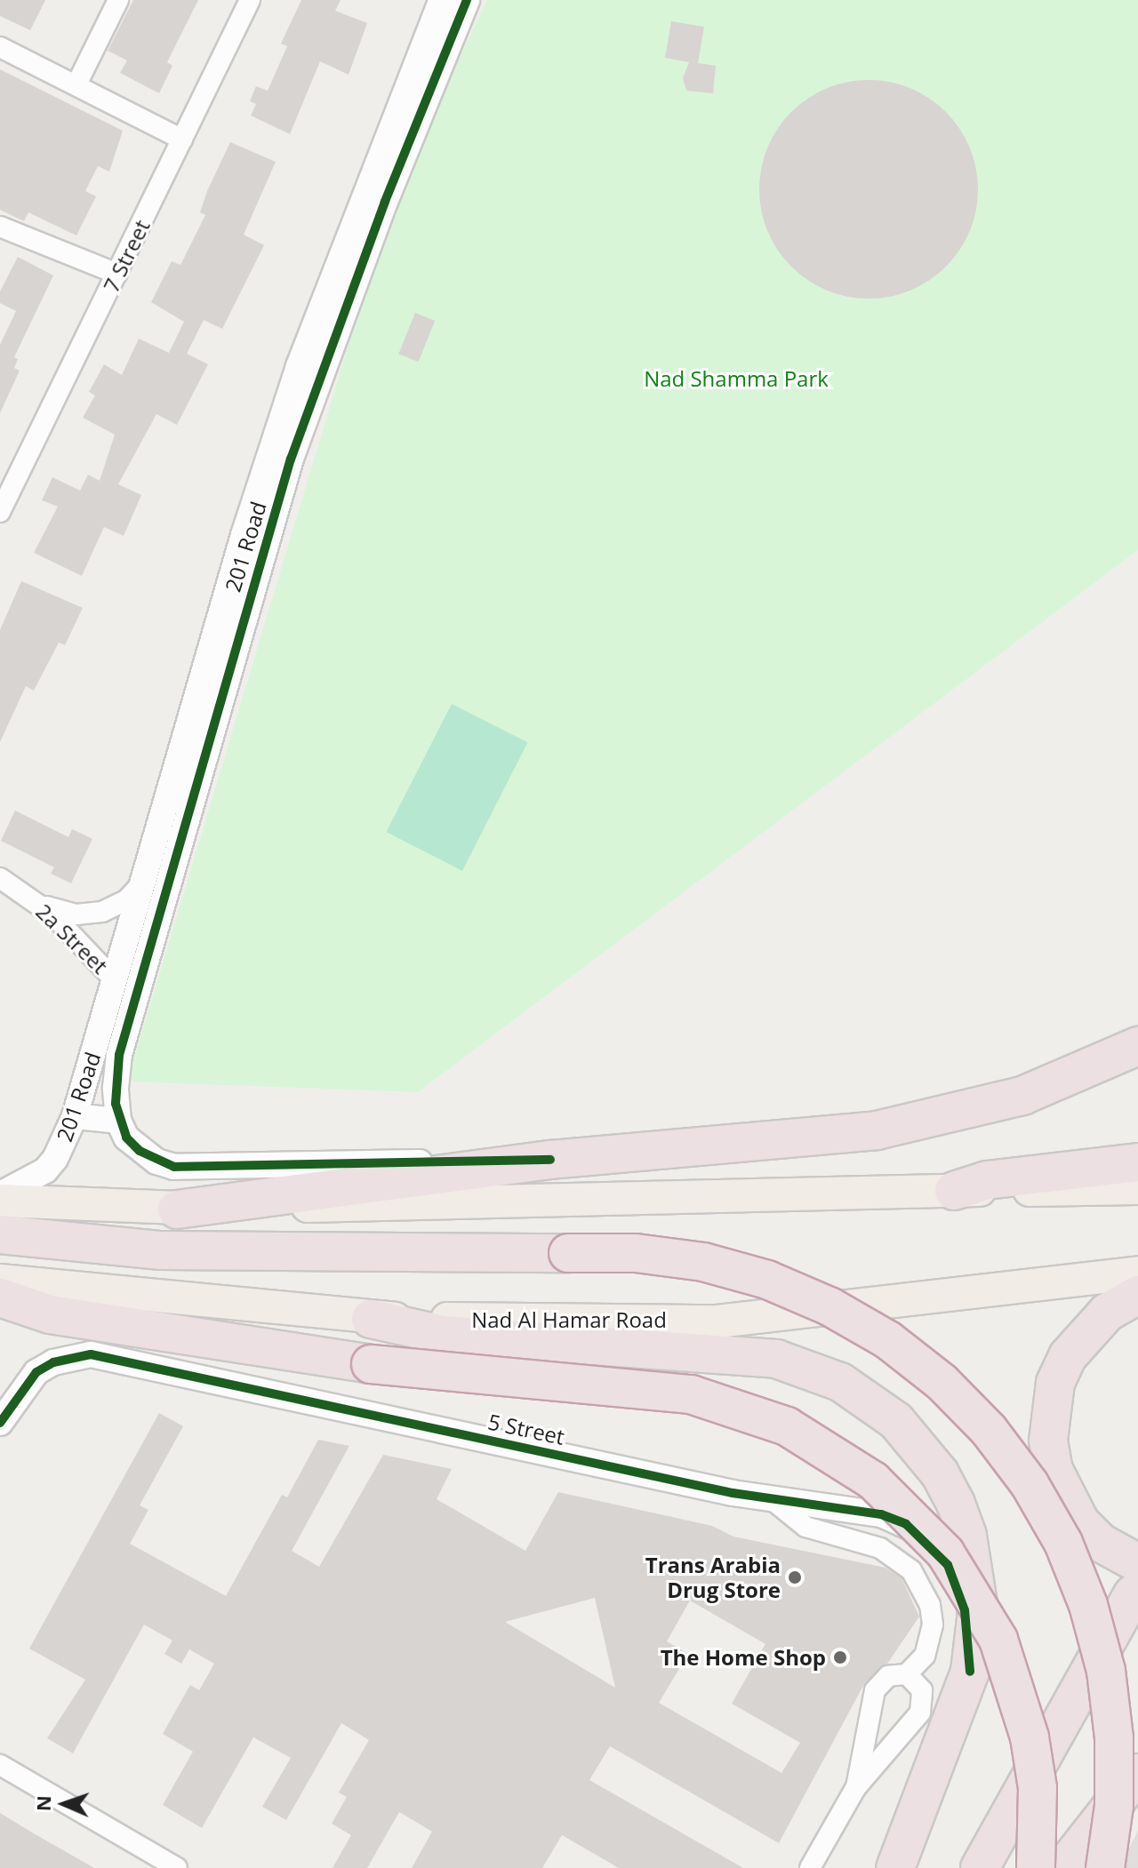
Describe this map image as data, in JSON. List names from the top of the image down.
{
  "streets": {
    "main road": ["Nad Al Hamar Road"],
    "street": [
      "7 Street",
      "201 Road",
      "2a Street",
      "5 Street"
    ]
  },
  "crossings": [
    ["201 Road", "2a Street"]
  ],
  "parks": ["Nad Shamma Park"],
  "places": ["Trans Arabia Drug Store", "The Home Shop"],
  "north": "left"
}
